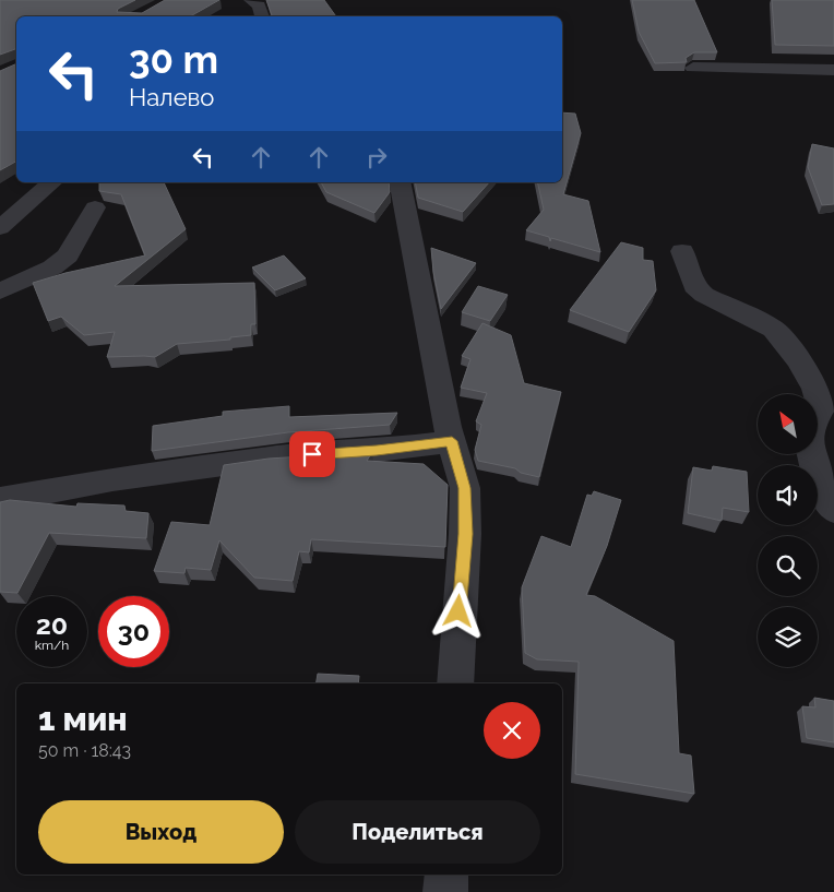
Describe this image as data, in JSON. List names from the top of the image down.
{
  "north": "top left",
  "page": {
    "turn": ["30 m", "Налево"],
    "speed": "20 km/h",
    "limit": "30",
    "heading": ["1 мин", "50 m · 18:43"],
    "buttons": ["Выход", "Поделиться"]
  }
}
